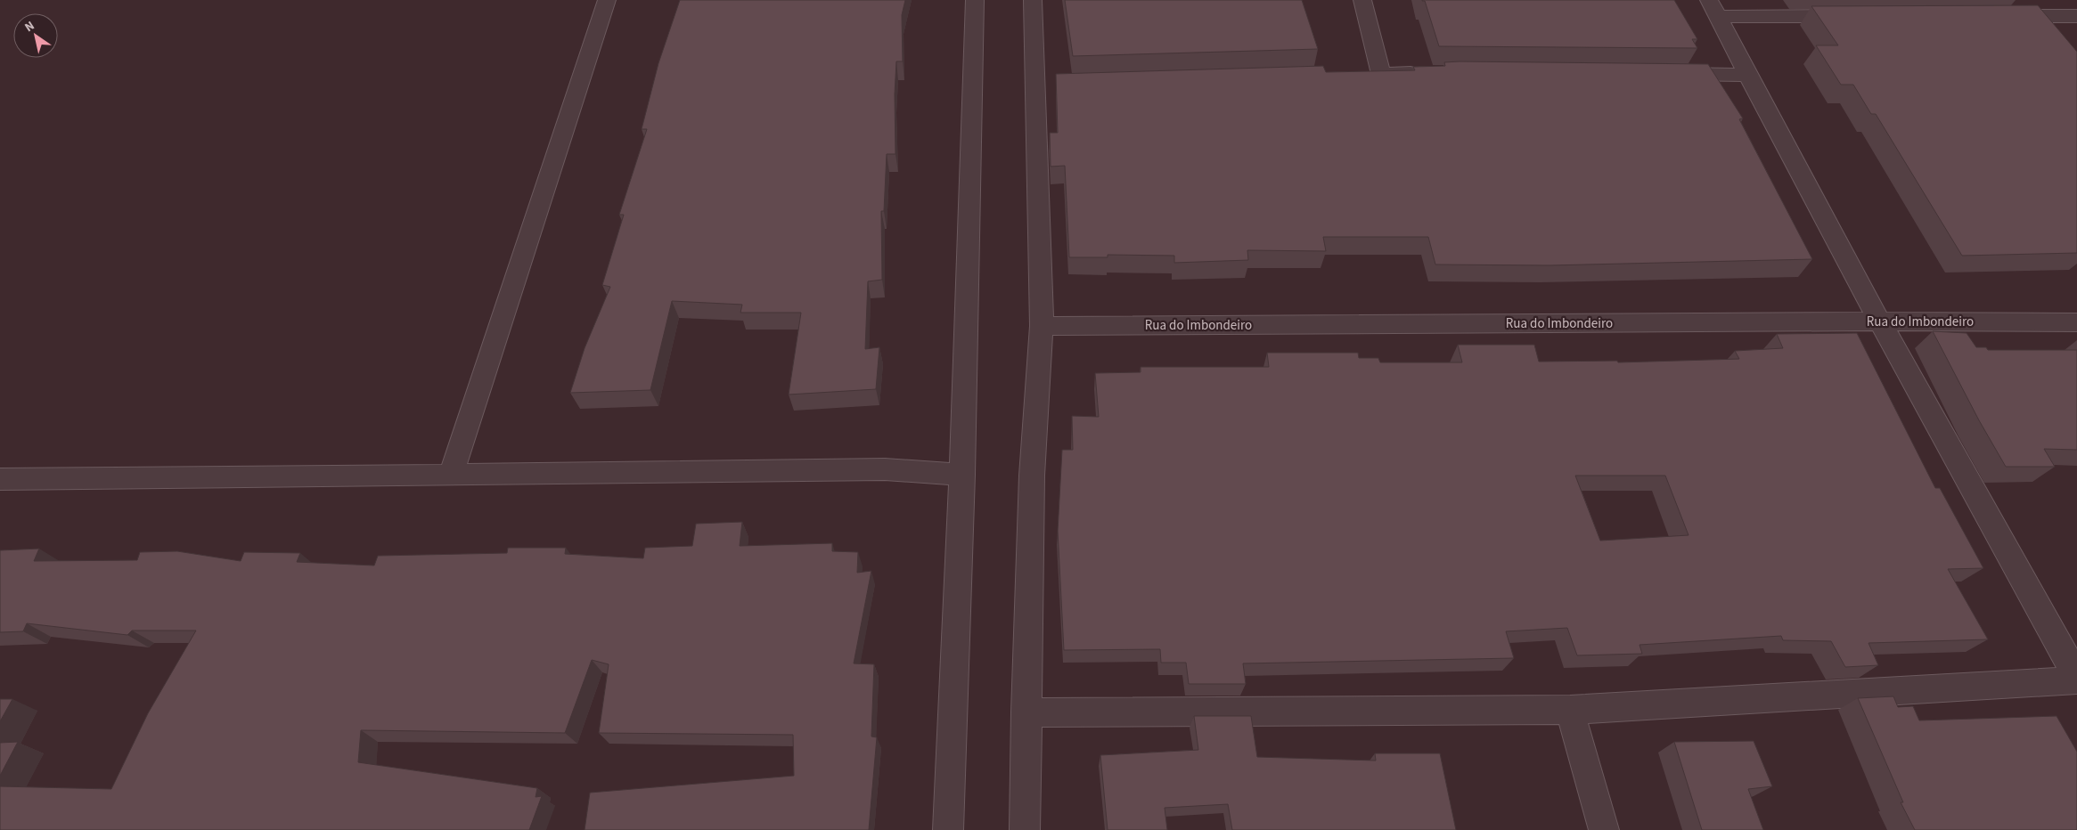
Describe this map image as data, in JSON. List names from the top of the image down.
{
  "streets": {
    "street": ["Rua do Imbondeiro"]
  },
  "north": "top left"
}
